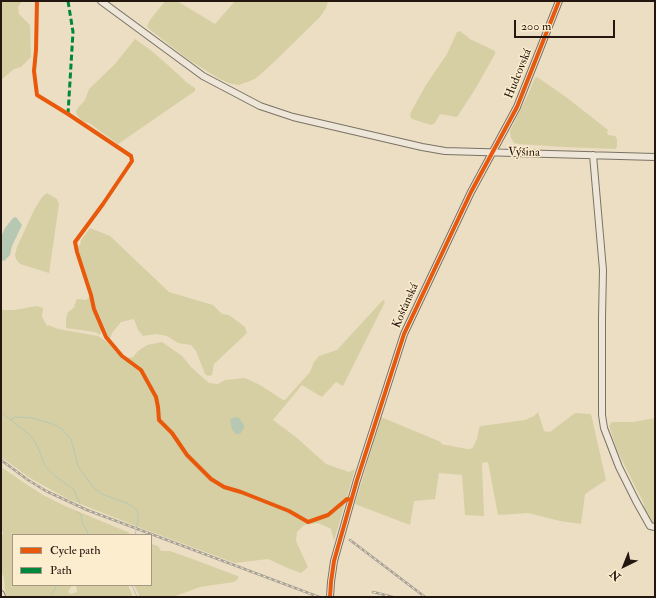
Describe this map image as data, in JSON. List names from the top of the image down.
{
  "streets": {
    "street": ["Hudcovská", "Výšina", "Košťanská"]
  },
  "crossings": [
    ["Hudcovská", "Výšina"],
    ["Hudcovská", "Košťanská"],
    ["Výšina", "Košťanská"]
  ],
  "legend": ["Cycle path", "Path"],
  "scale_bar": "200 m",
  "north": "bottom left"
}
